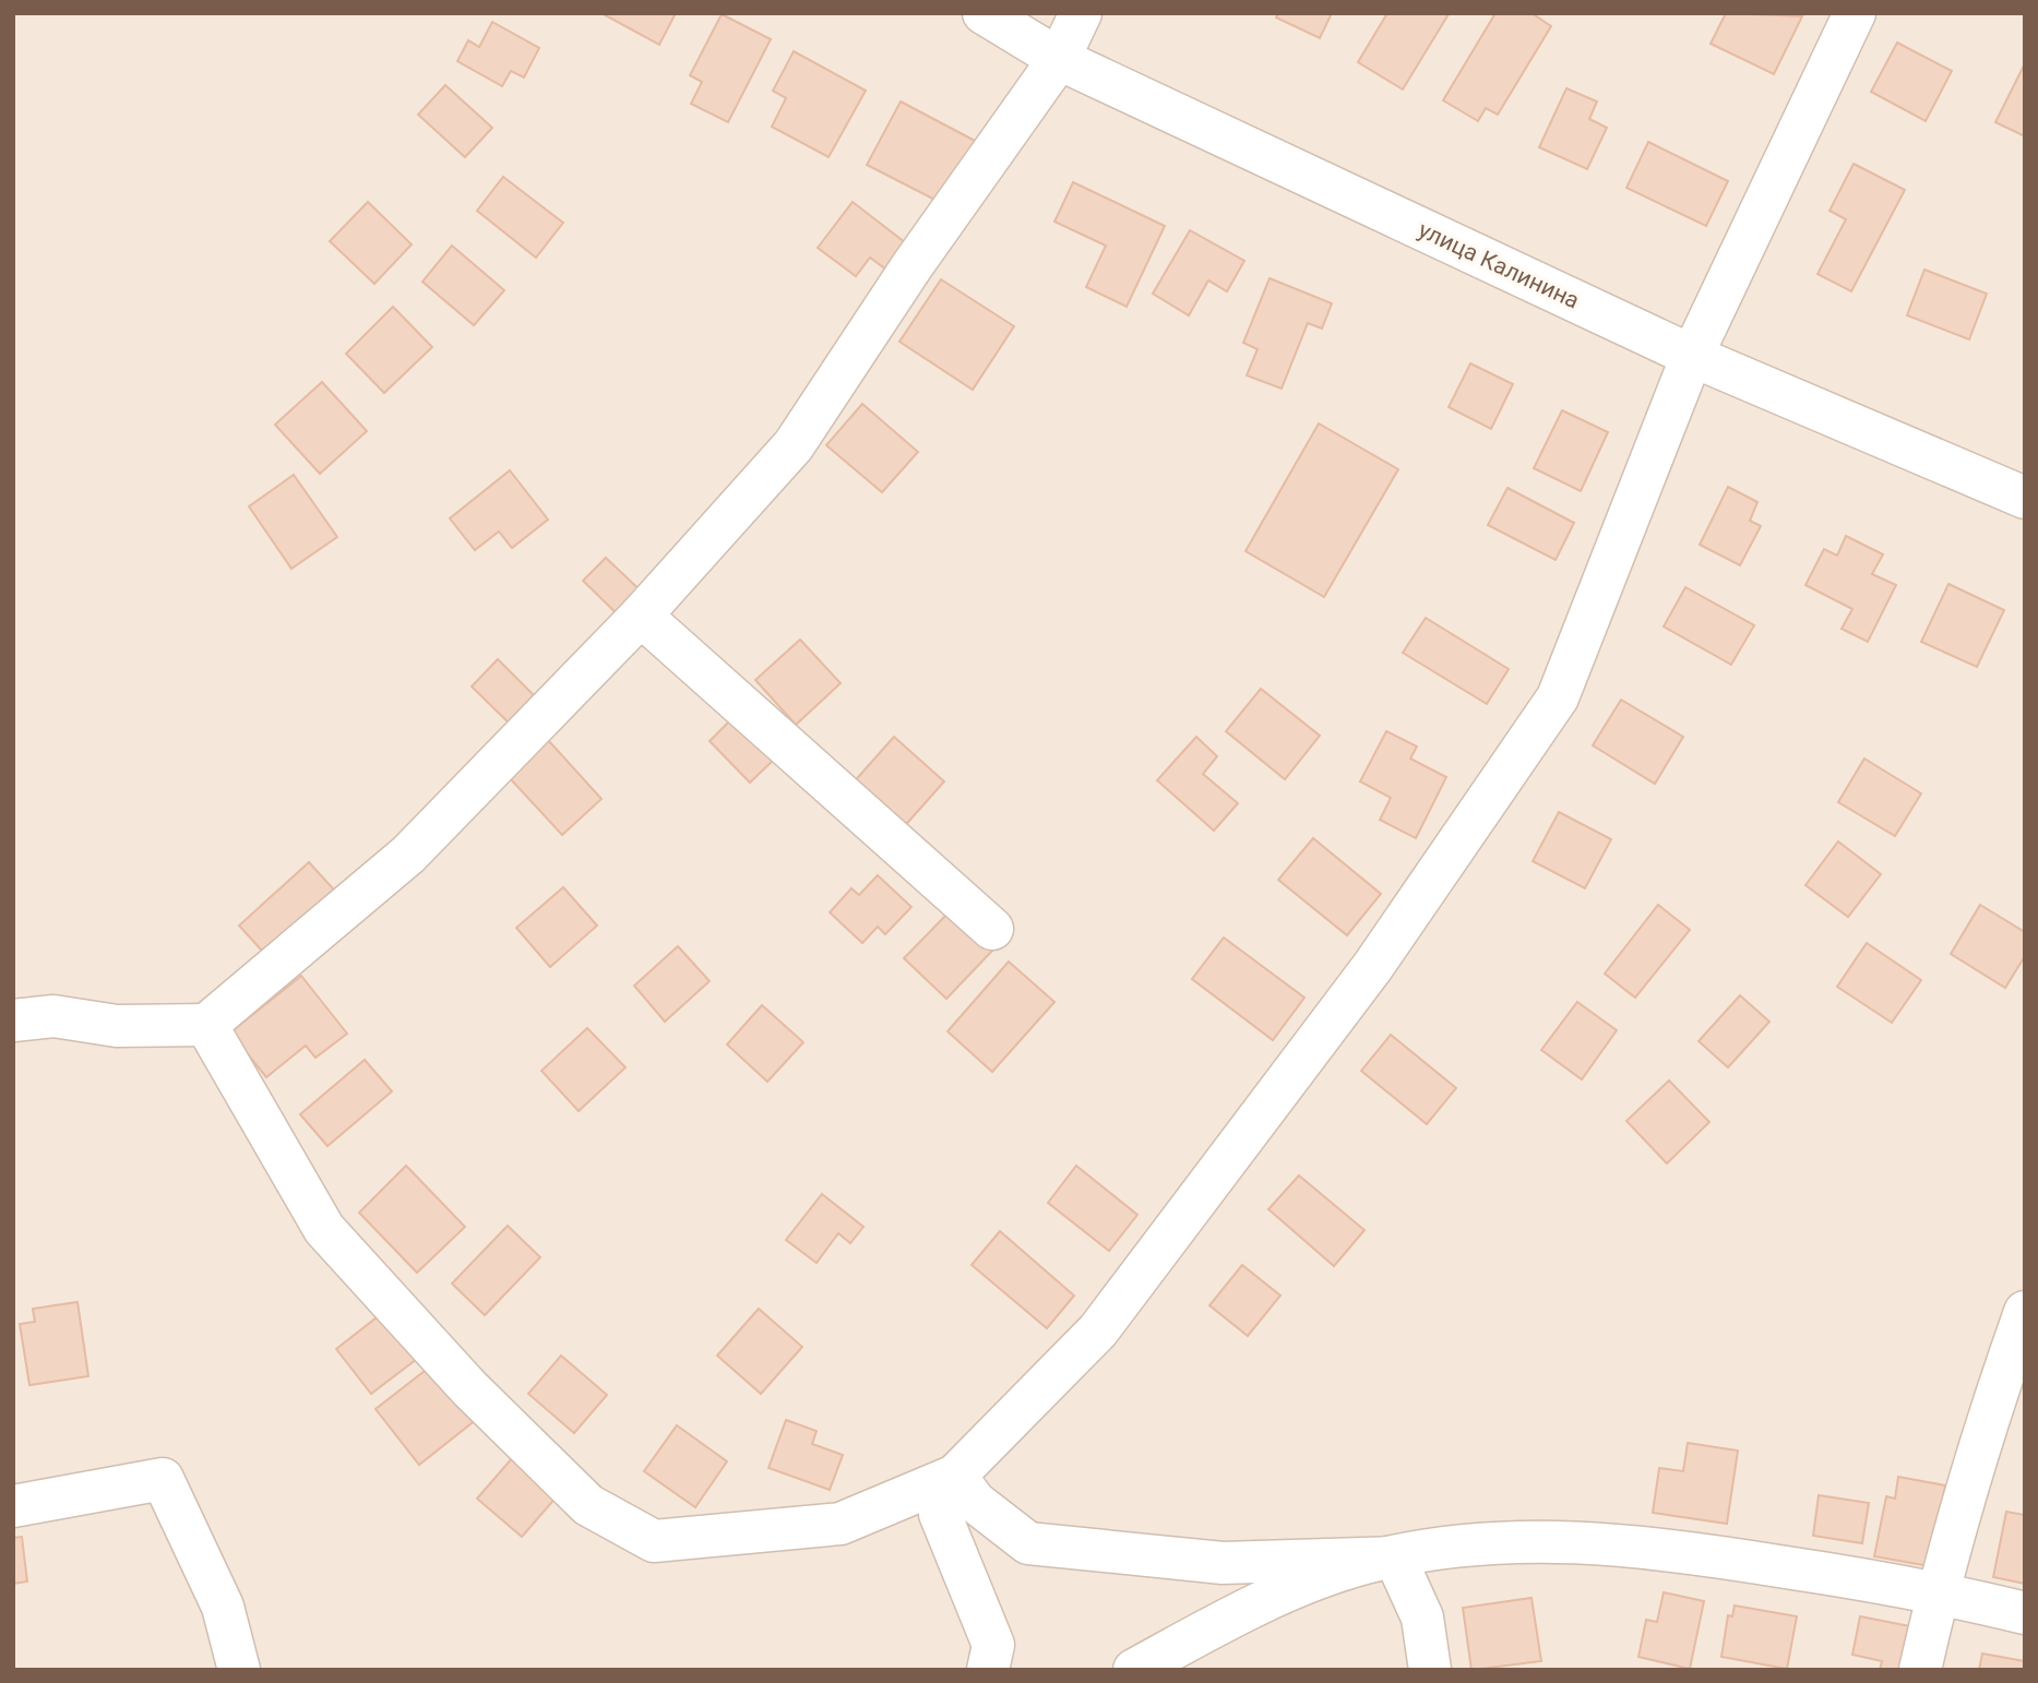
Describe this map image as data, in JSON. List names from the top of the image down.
{
  "streets": {
    "street": ["улица Калинина"]
  }
}
